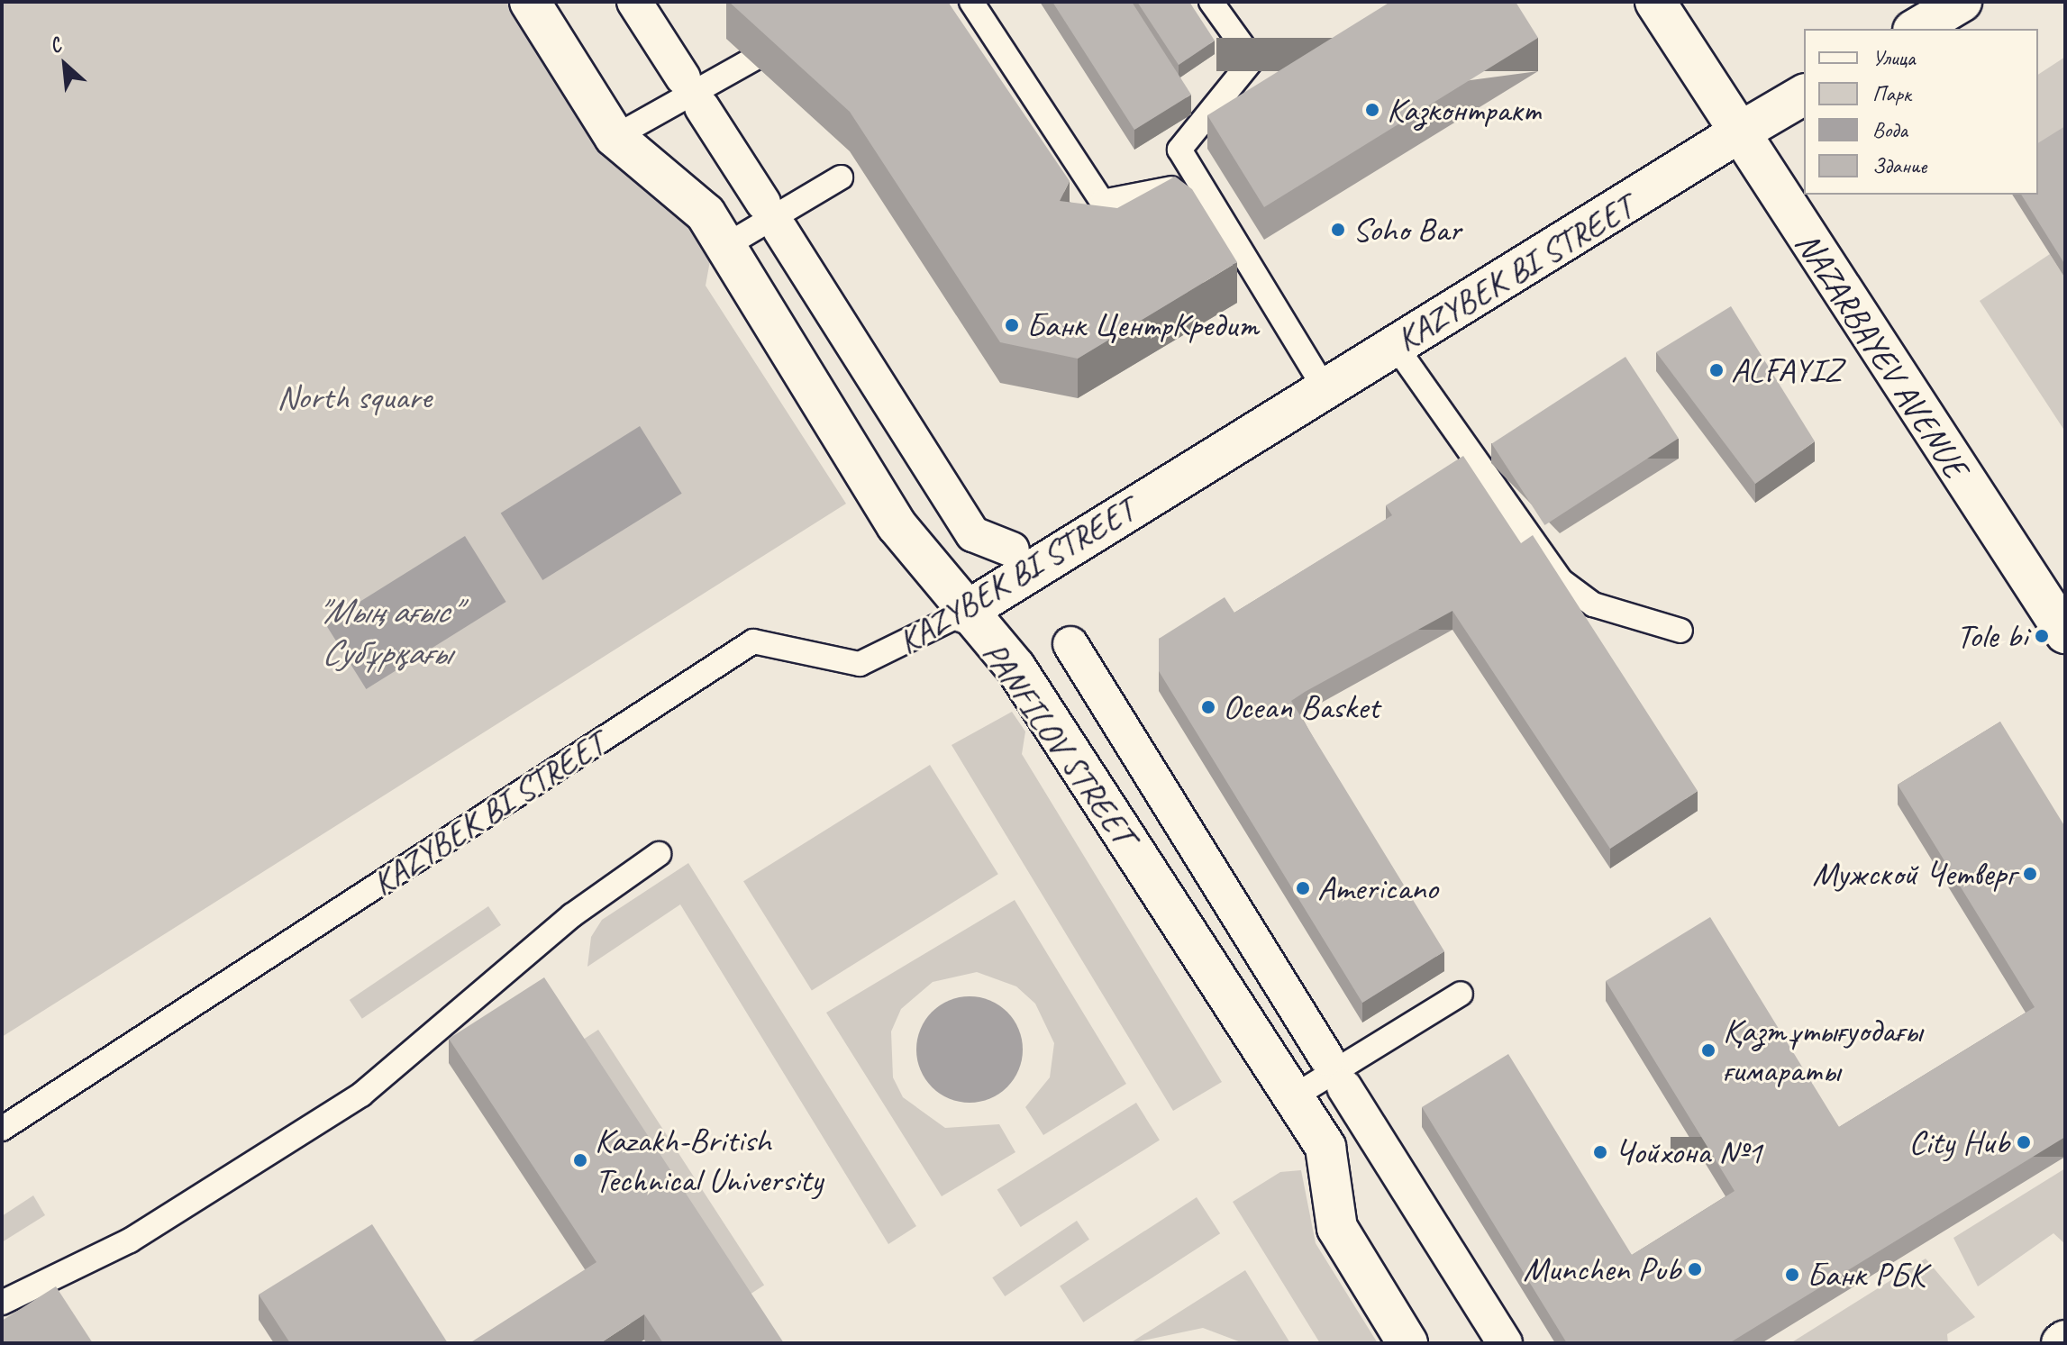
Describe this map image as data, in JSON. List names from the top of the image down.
{
  "streets": {
    "street": ["KAZYBEK BI STREET", "NAZARBAYEV AVENUE", "PANFILOV STREET"]
  },
  "crossings": [
    ["KAZYBEK BI STREET", "NAZARBAYEV AVENUE"],
    ["KAZYBEK BI STREET", "PANFILOV STREET"]
  ],
  "water": ["\"Мың ағыс\" Субұрқағы"],
  "parks": ["North square"],
  "places": [
    "Казконтракт",
    "Soho Bar",
    "Банк ЦентрКредит",
    "ALFAYIZ",
    "Tole bi",
    "Ocean Basket",
    "Мужской Четверг",
    "Americano",
    "Қазтұтығуодағы ғимараты",
    "City Hub",
    "Чойхона №1",
    "Kazakh-British Technical University",
    "Munchen Pub",
    "Банк РБК"
  ],
  "legend": [
    "Улица",
    "Парк",
    "Вода",
    "Здание"
  ],
  "north": "top left"
}
